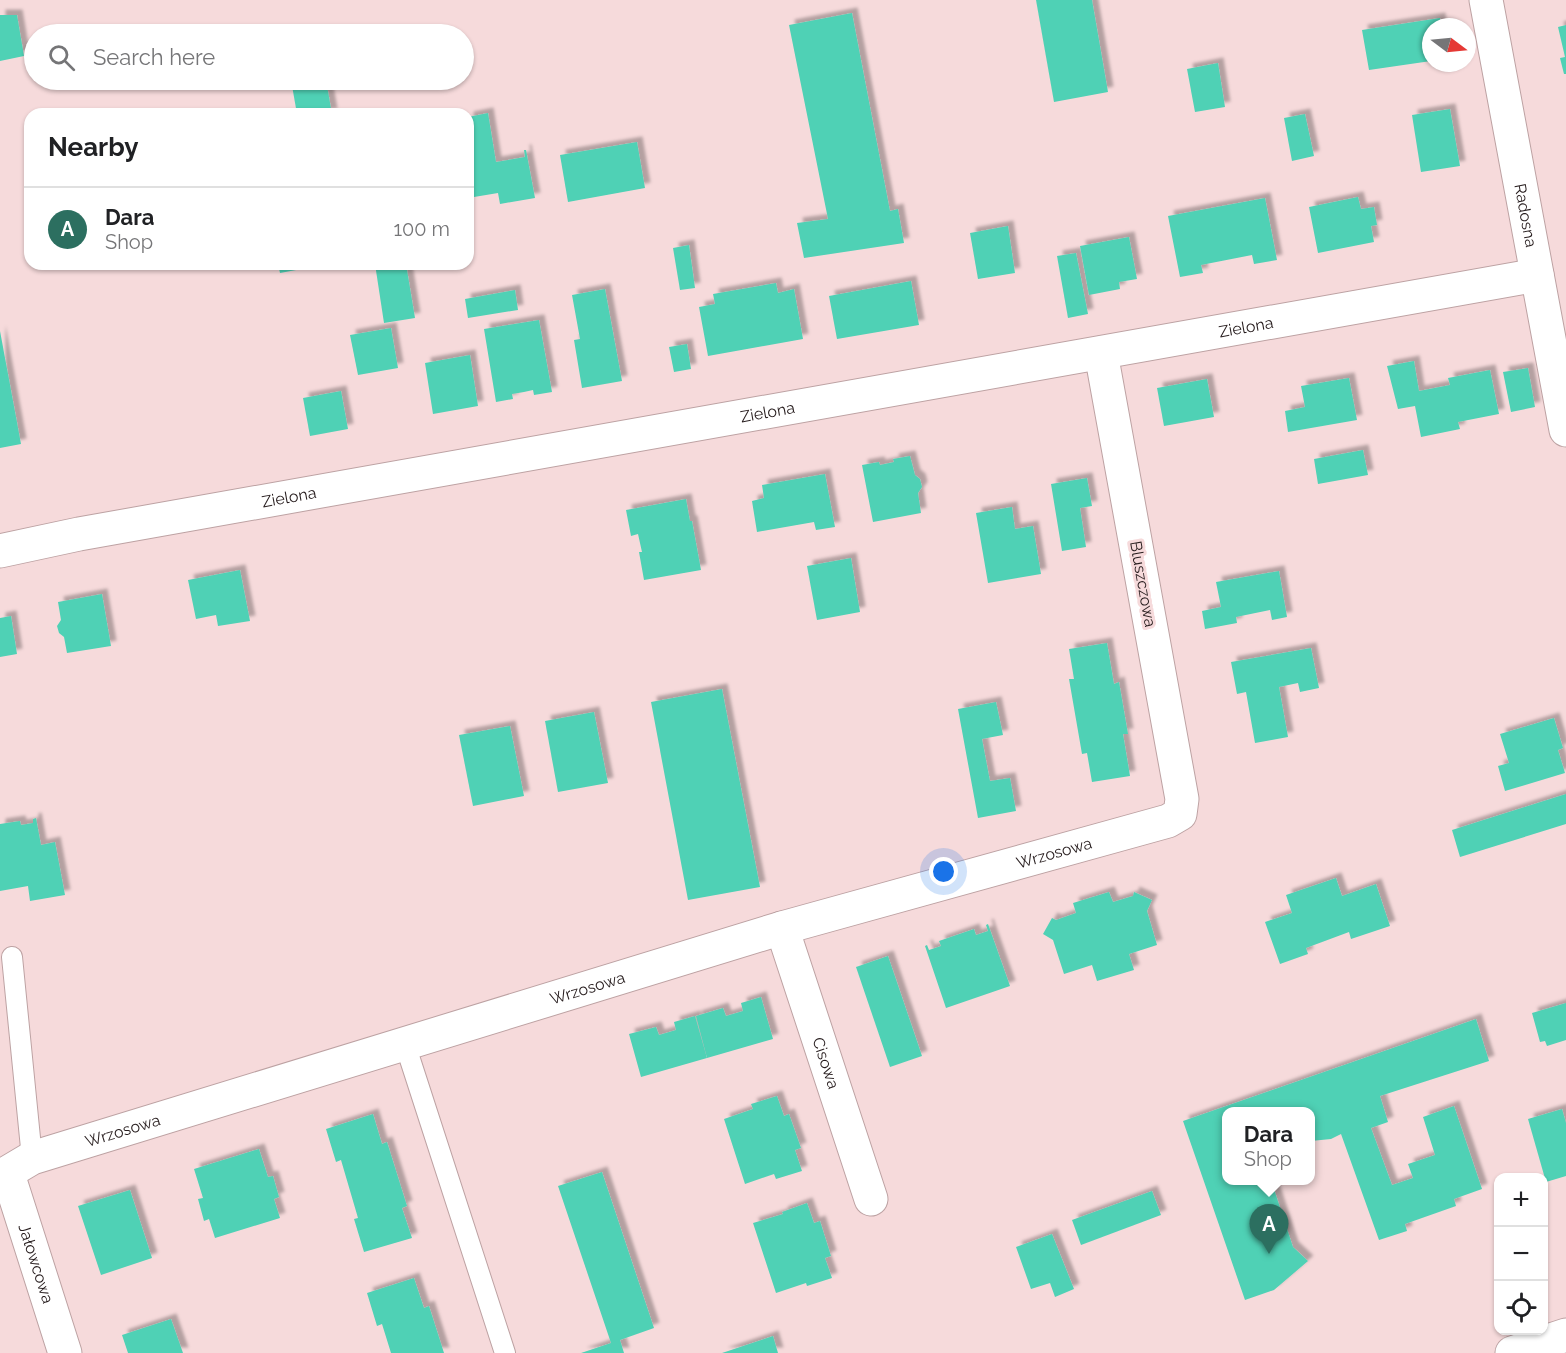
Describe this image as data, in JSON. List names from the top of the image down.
{
  "streets": {
    "street": [
      "Radosna",
      "Zielona",
      "Bluszczowa",
      "Wrzosowa",
      "Cisowa",
      "Jałowcowa"
    ]
  },
  "crossings": [
    ["Radosna", "Zielona"],
    ["Zielona", "Bluszczowa"],
    ["Bluszczowa", "Wrzosowa"],
    ["Wrzosowa", "Cisowa"],
    ["Wrzosowa", "Jałowcowa"]
  ],
  "north": "right",
  "page": {
    "search": "Search here",
    "heading": "Nearby",
    "list": [
      {
        "mark": "A",
        "name": "Dara",
        "note": "Shop",
        "value": "100 m"
      }
    ],
    "popup": ["Dara", "Shop"],
    "map_buttons": ["+", "−"],
    "pins": "A"
  }
}
